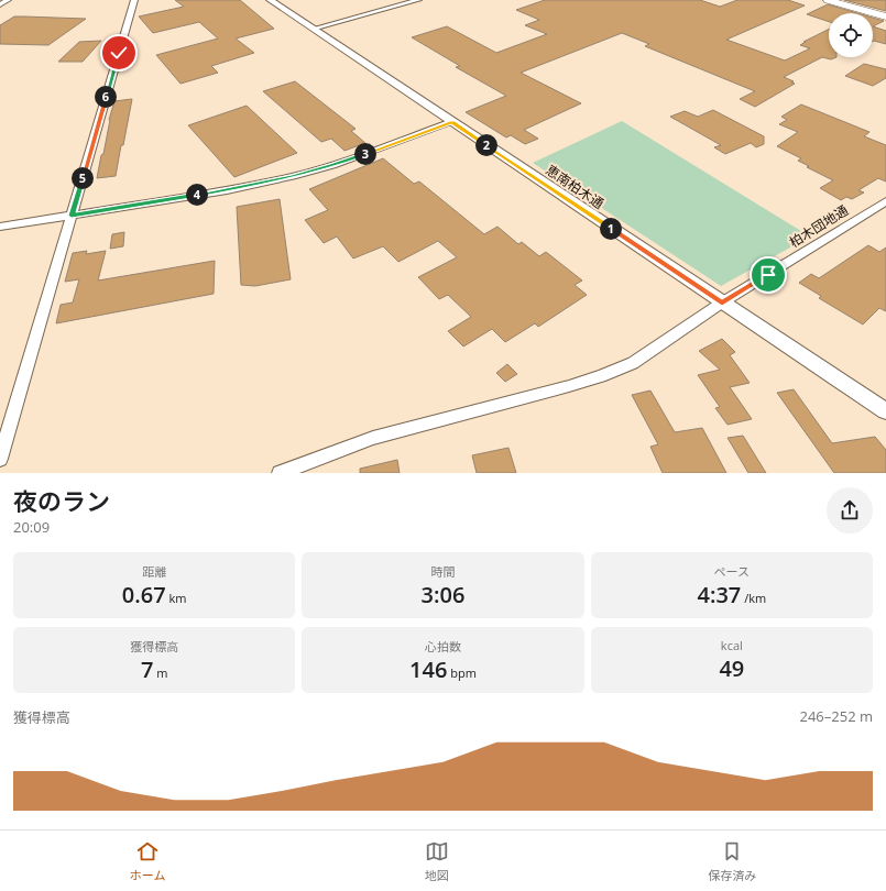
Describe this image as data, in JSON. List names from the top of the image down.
{
  "streets": {
    "street": ["恵南柏木通", "柏木団地通"]
  },
  "crossings": [
    ["恵南柏木通", "柏木団地通"]
  ],
  "page": {
    "pins": [
      "6",
      "2",
      "3",
      "5",
      "4",
      "1"
    ],
    "heading": ["夜のラン", "20:09"],
    "stats": [
      ["距離", "0.67 km"],
      ["時間", "3:06"],
      ["ペース", "4:37 /km"],
      ["獲得標高", "7 m"],
      ["心拍数", "146 bpm"],
      ["kcal", "49"]
    ],
    "chart": ["獲得標高", "246–252 m"],
    "tabs": ["ホーム", "地図", "保存済み"]
  }
}
